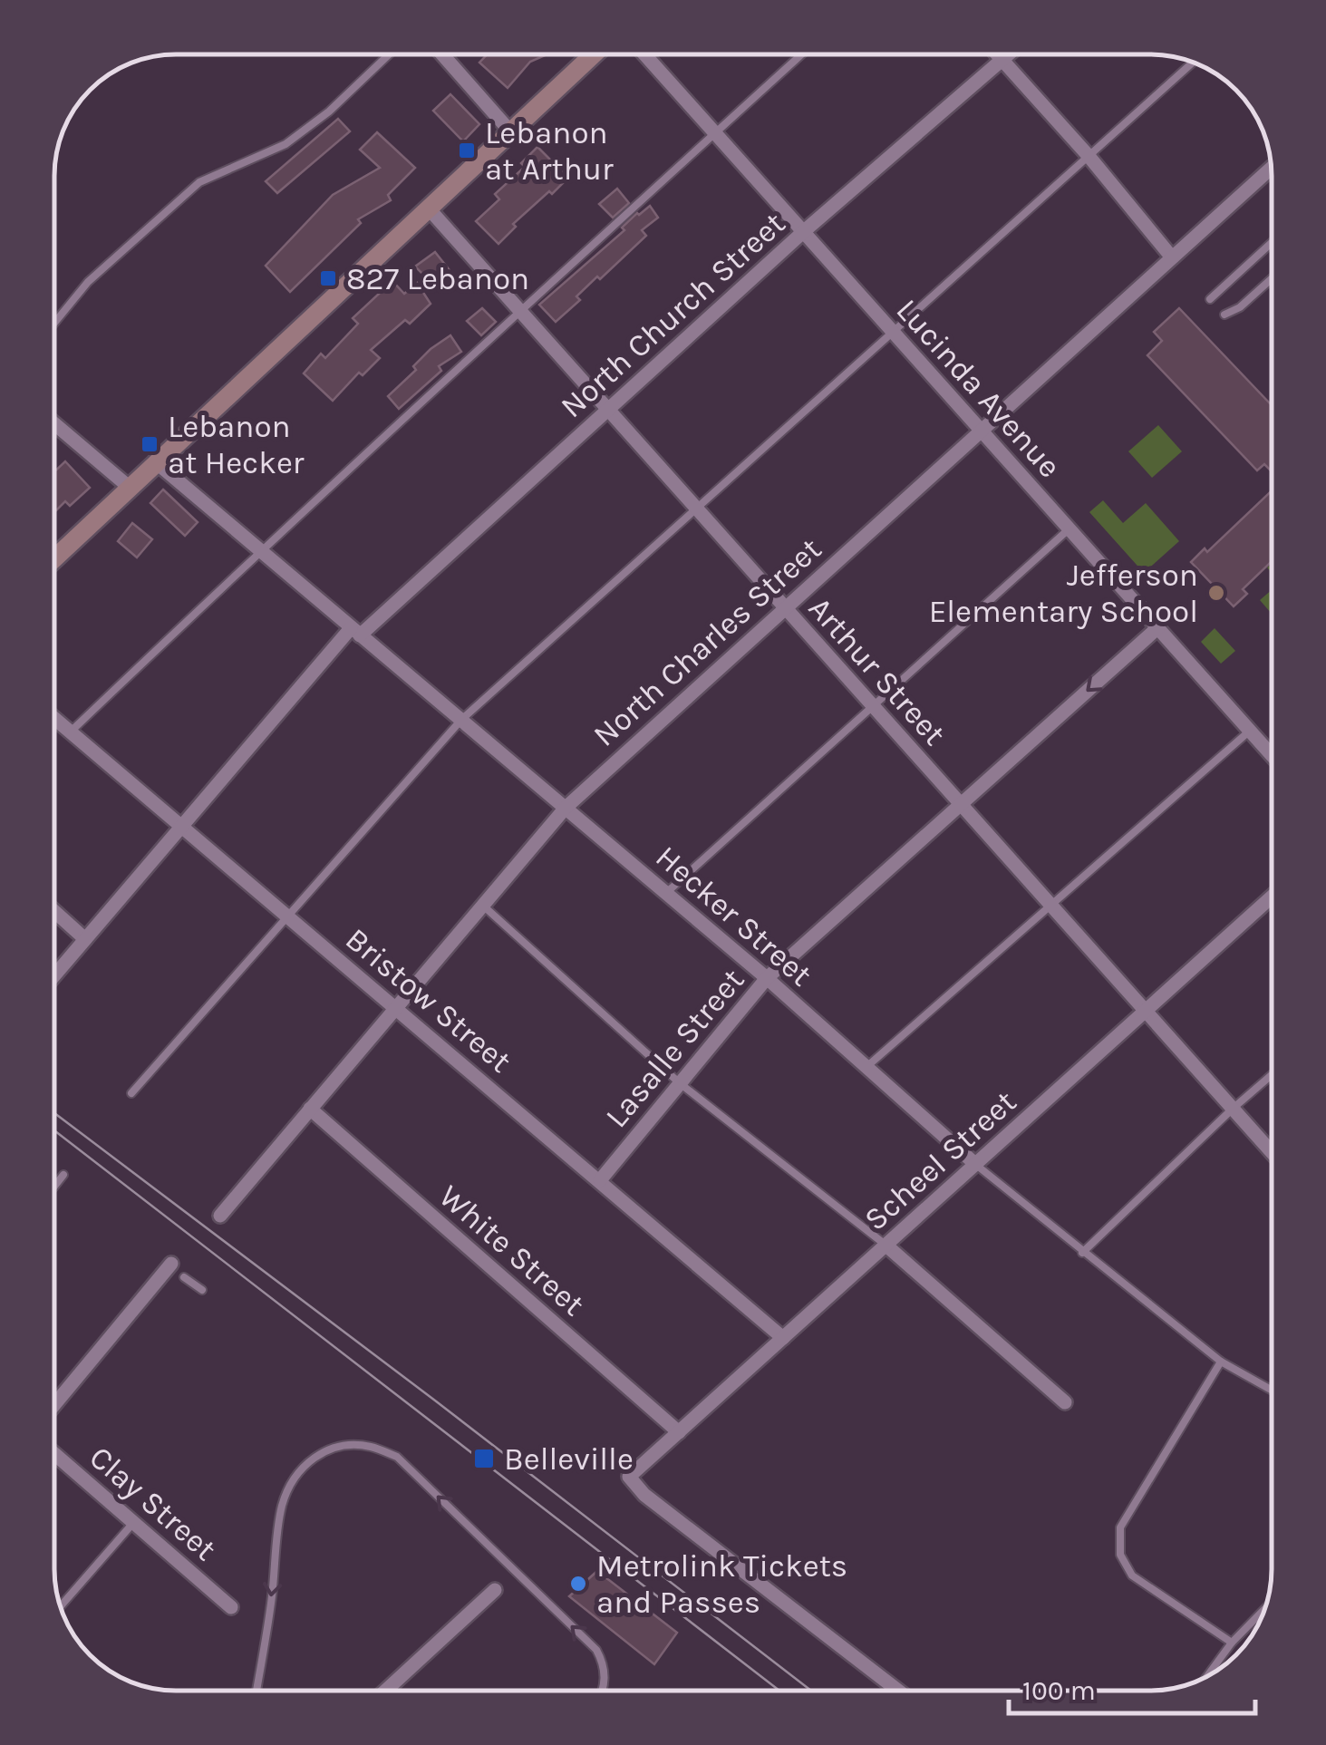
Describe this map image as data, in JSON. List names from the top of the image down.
{
  "streets": {
    "street": [
      "North Church Street",
      "Lucinda Avenue",
      "North Charles Street",
      "Arthur Street",
      "Hecker Street",
      "Bristow Street",
      "Lasalle Street",
      "Scheel Street",
      "White Street",
      "Clay Street"
    ]
  },
  "crossings": [
    ["North Church Street", "Lucinda Avenue"],
    ["North Church Street", "Arthur Street"],
    ["North Church Street", "Hecker Street"],
    ["North Church Street", "Bristow Street"],
    ["Lucinda Avenue", "North Charles Street"],
    ["Lucinda Avenue", "Lasalle Street"],
    ["North Charles Street", "Arthur Street"],
    ["North Charles Street", "Hecker Street"],
    ["North Charles Street", "Bristow Street"],
    ["North Charles Street", "White Street"],
    ["Arthur Street", "Lasalle Street"],
    ["Arthur Street", "Scheel Street"],
    ["Hecker Street", "Lasalle Street"],
    ["Hecker Street", "Scheel Street"],
    ["Bristow Street", "Lasalle Street"],
    ["Bristow Street", "Scheel Street"],
    ["Scheel Street", "White Street"]
  ],
  "places": {
    "transit": [
      "Lebanon at Arthur",
      "827 Lebanon",
      "Lebanon at Hecker",
      "Belleville"
    ],
    "other": ["Jefferson Elementary School", "Metrolink Tickets and Passes"]
  },
  "scale_bar": "100 m"
}
